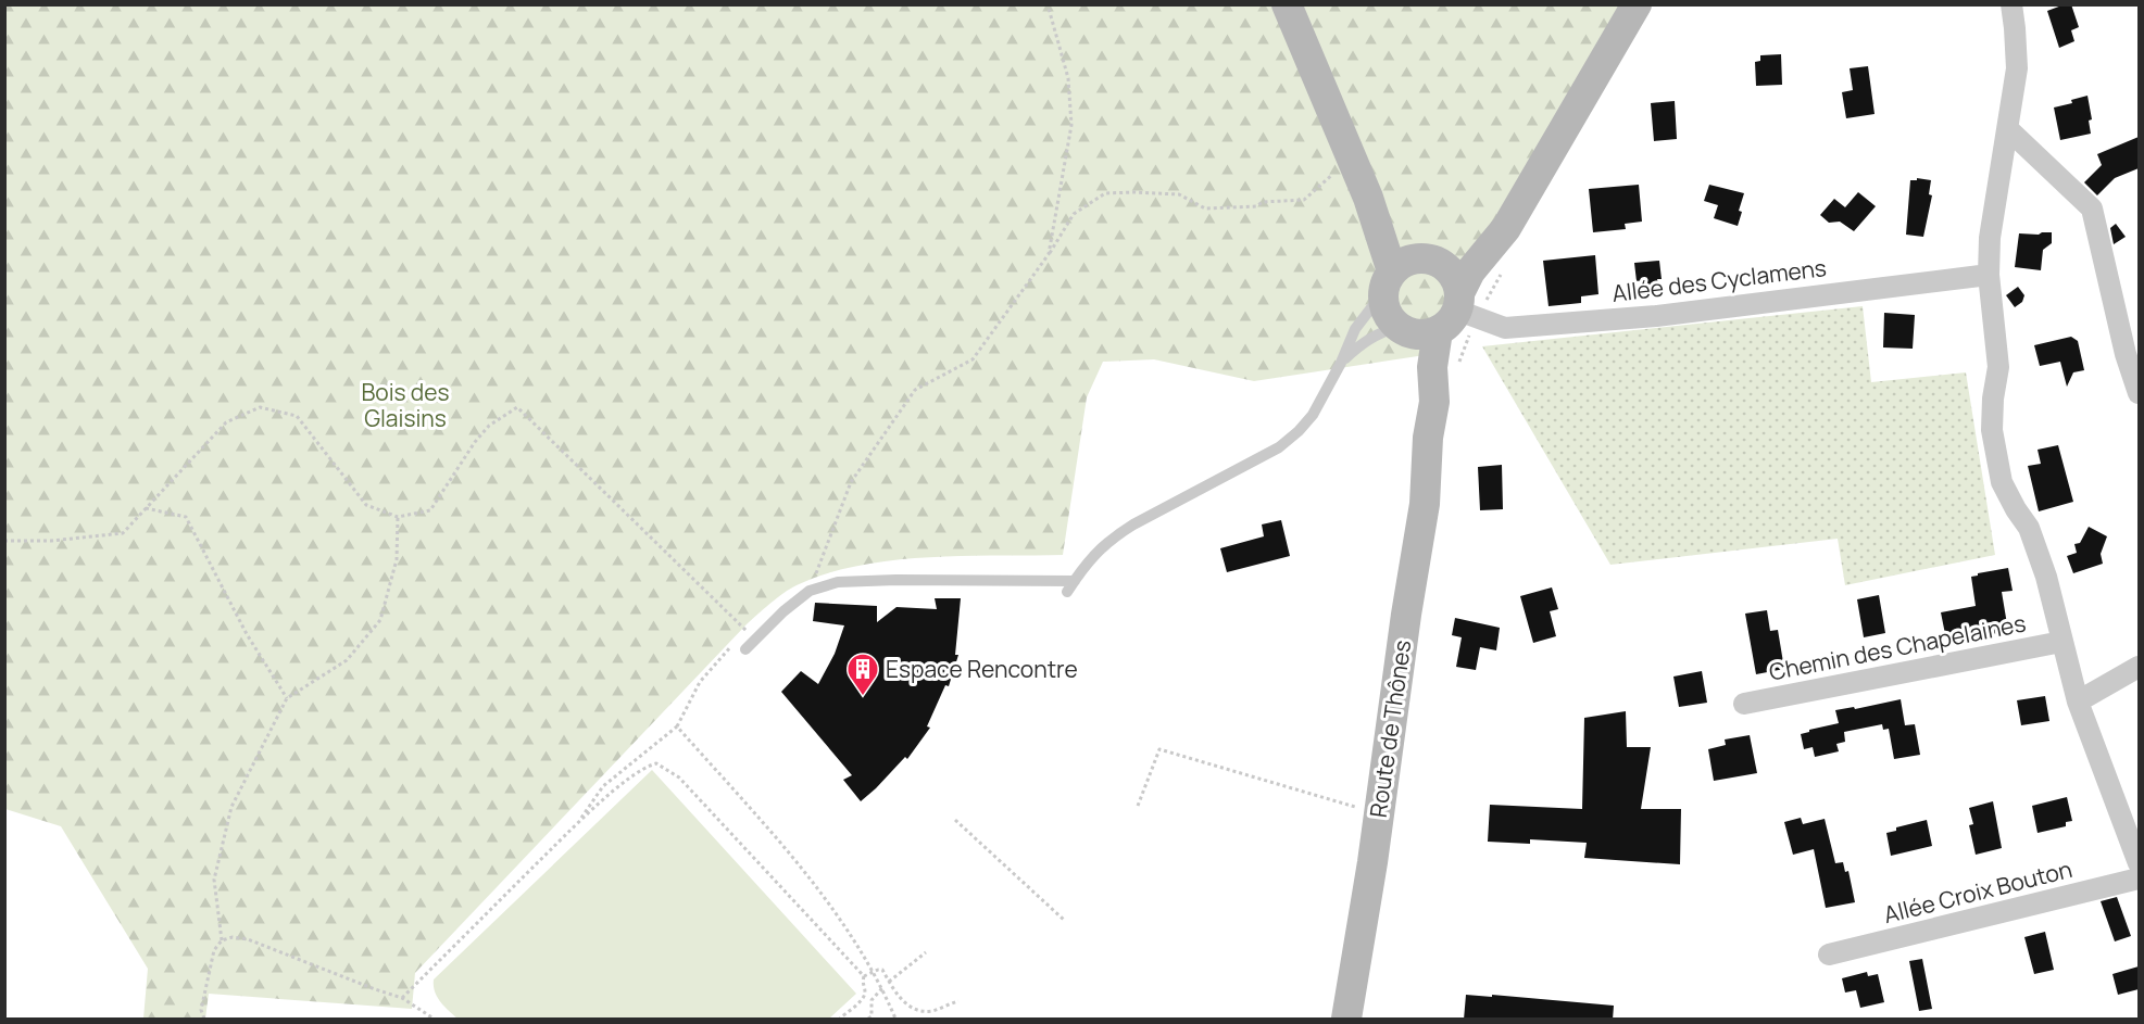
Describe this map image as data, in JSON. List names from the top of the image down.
{
  "streets": {
    "main road": ["Route de Thônes"],
    "street": ["Allée des Cyclamens", "Chemin des Chapelaines", "Allée Croix Bouton"]
  },
  "crossings": [
    ["Allée des Cyclamens", "Chemin des Chapelaines"],
    ["Allée des Cyclamens", "Route de Thônes"]
  ],
  "parks": ["Bois des Glaisins"],
  "places": {
    "building": ["Espace Rencontre"]
  }
}
